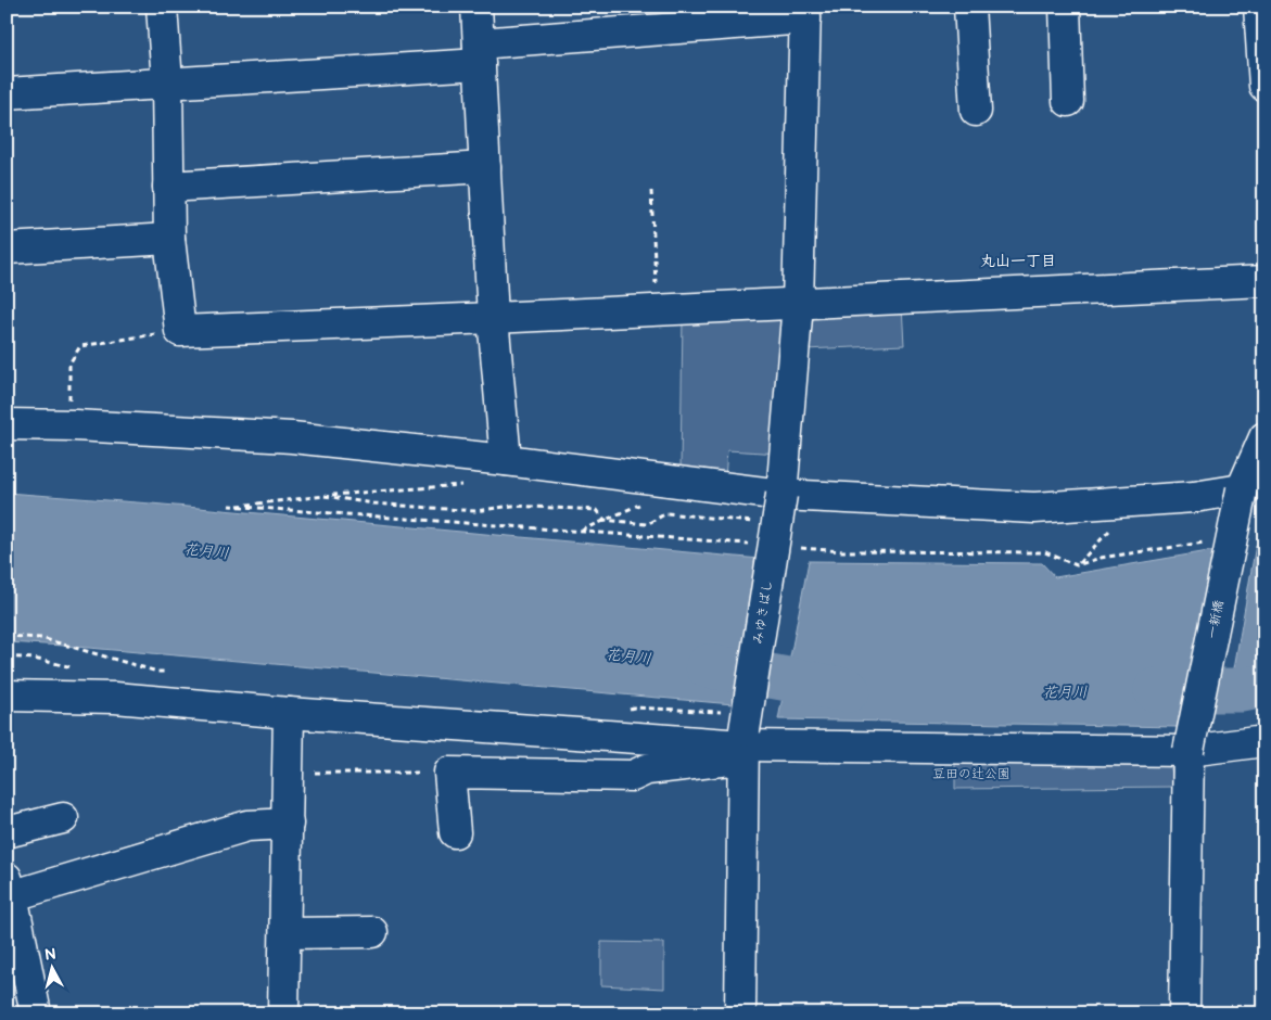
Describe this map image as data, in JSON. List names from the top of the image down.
{
  "streets": {
    "street": ["みゆきばし", "一新橋"]
  },
  "districts": ["丸山一丁目"],
  "water": ["花月川"],
  "parks": ["豆田の辻公園"],
  "north": "top"
}
